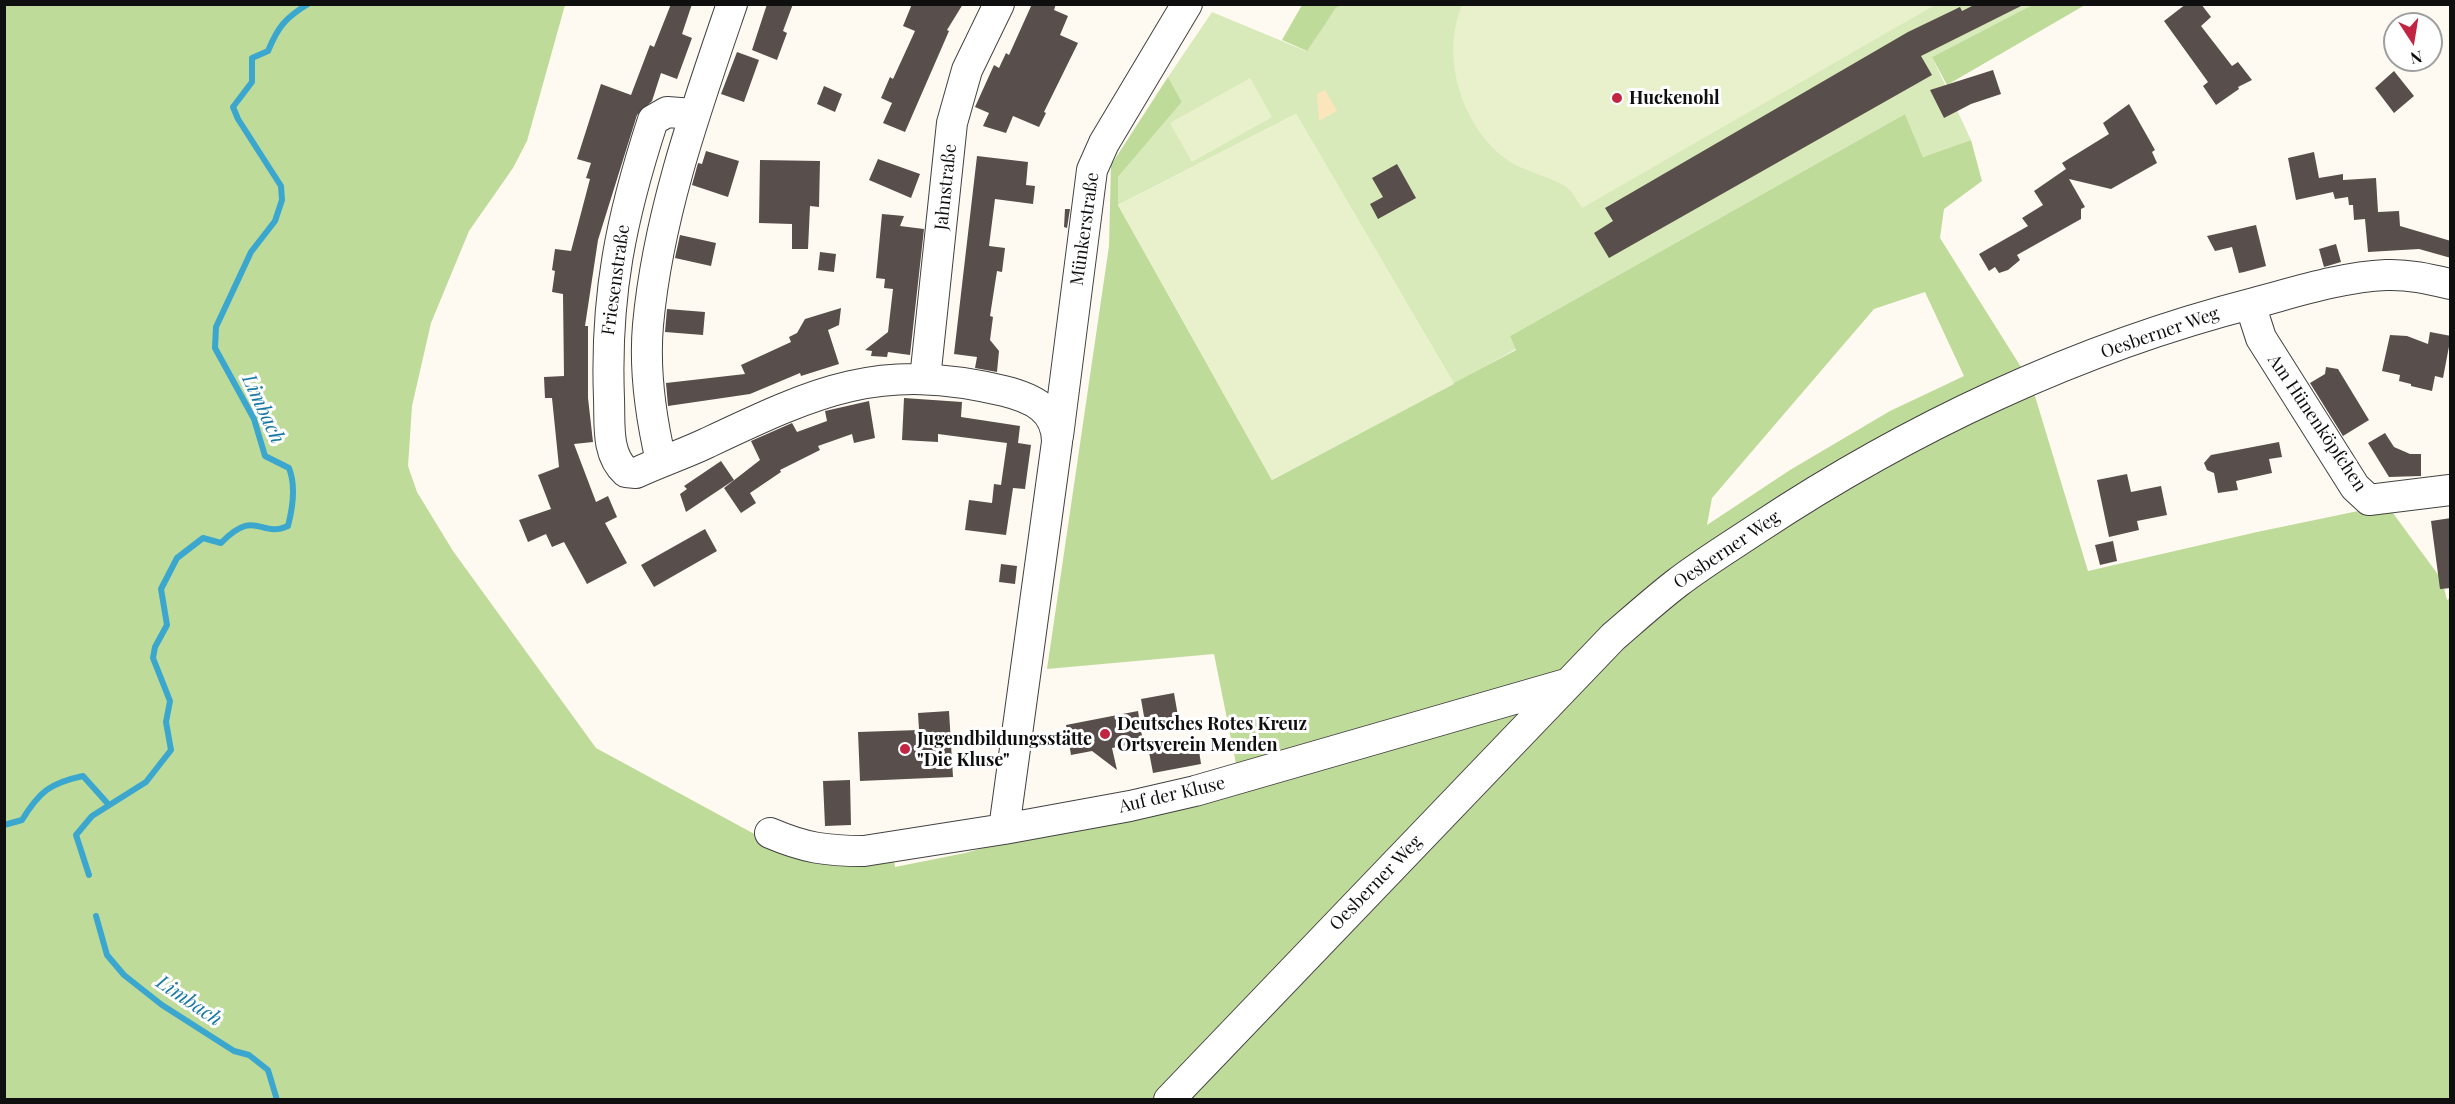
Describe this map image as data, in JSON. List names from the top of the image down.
{
  "streets": {
    "street": [
      "Jahnstraße",
      "Münkerstraße",
      "Friesenstraße",
      "Oesberner Weg",
      "Am Hünenköpfchen",
      "Auf der Kluse"
    ]
  },
  "crossings": [
    ["Münkerstraße", "Auf der Kluse"],
    ["Oesberner Weg", "Am Hünenköpfchen"],
    ["Oesberner Weg", "Auf der Kluse"]
  ],
  "water": ["Limbach"],
  "places": ["Huckenohl", "Deutsches Rotes Kreuz Ortsverein Menden", "Jugendbildungsstätte \"Die Kluse\""],
  "north": "bottom"
}
